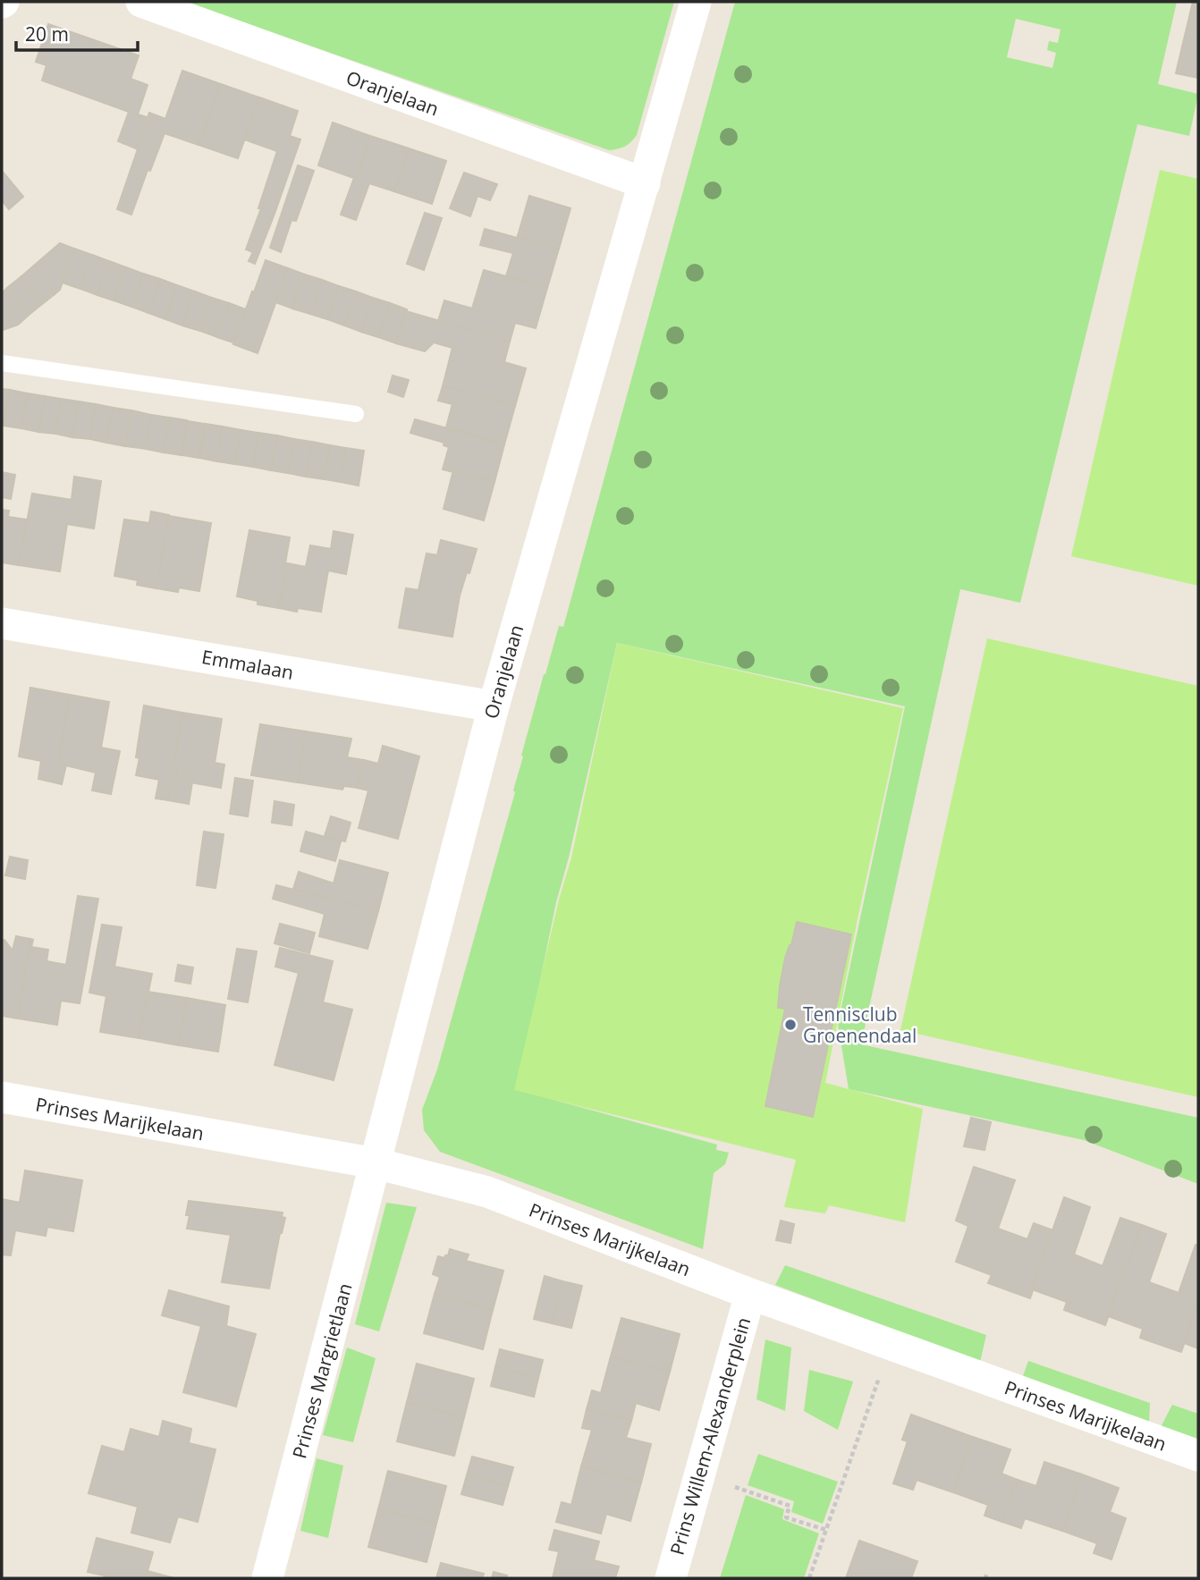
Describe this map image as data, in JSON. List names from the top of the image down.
{
  "streets": {
    "street": [
      "Oranjelaan",
      "Emmalaan",
      "Prinses Marijkelaan",
      "Prinses Margrietlaan",
      "Prins Willem-Alexanderplein"
    ]
  },
  "crossings": [
    ["Oranjelaan", "Emmalaan"],
    ["Oranjelaan", "Prinses Marijkelaan"],
    ["Oranjelaan", "Prinses Margrietlaan"],
    ["Prinses Marijkelaan", "Prinses Margrietlaan"],
    ["Prinses Marijkelaan", "Prins Willem-Alexanderplein"]
  ],
  "places": ["Tennisclub Groenendaal"],
  "scale_bar": "20 m"
}
